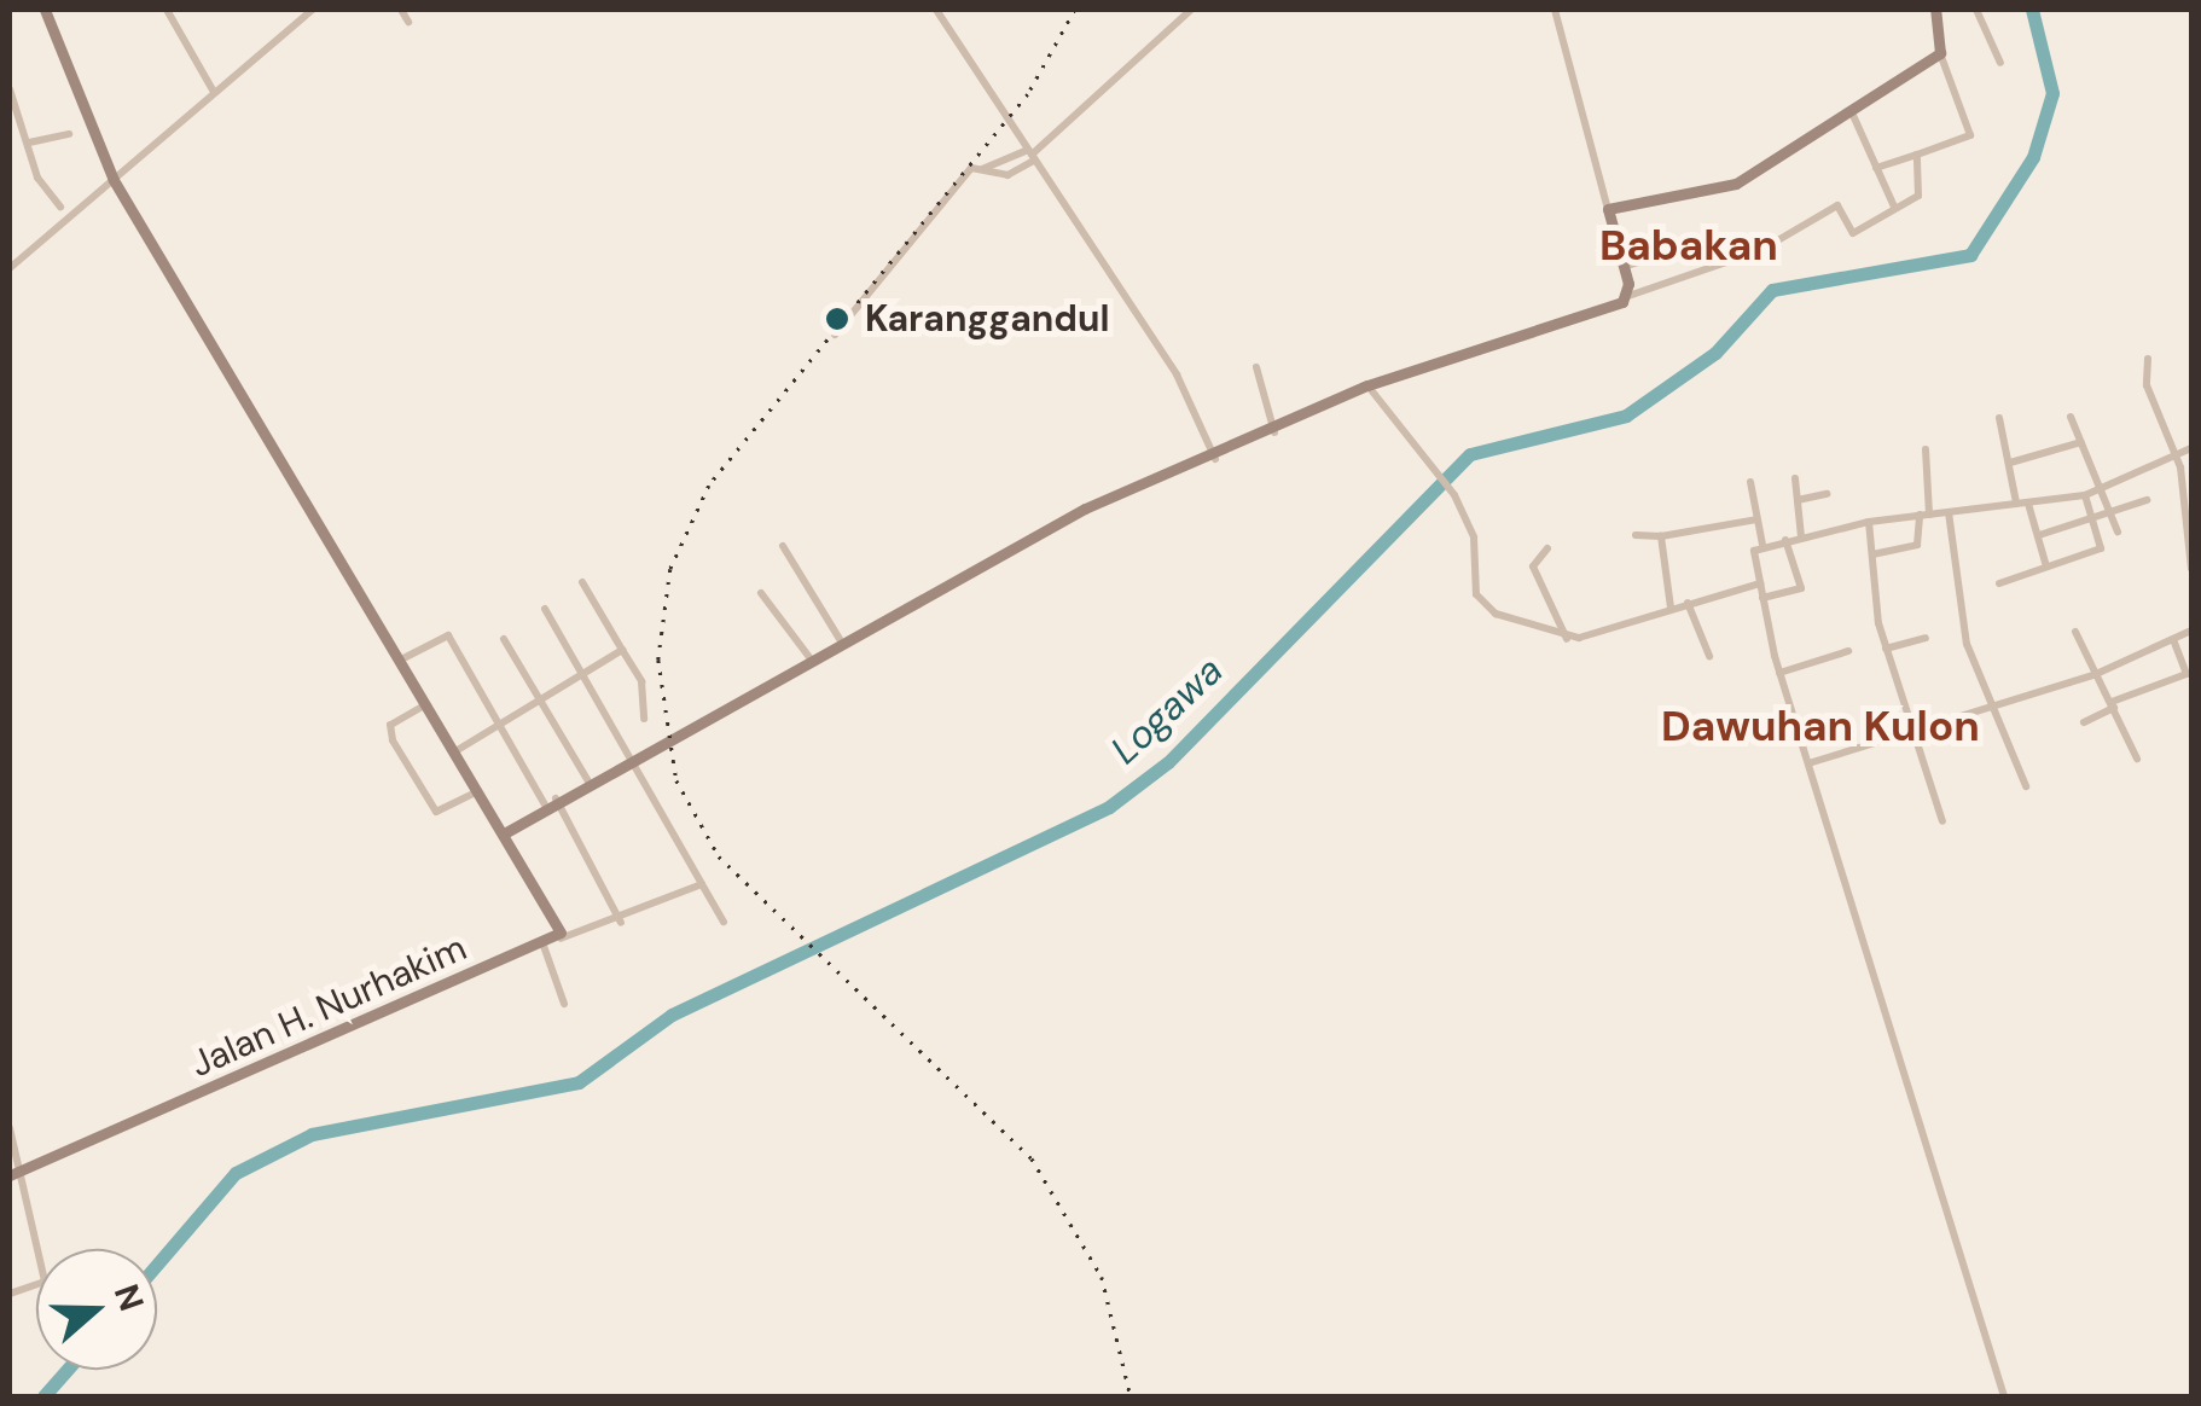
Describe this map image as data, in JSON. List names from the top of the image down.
{
  "streets": {
    "main road": ["Jalan H. Nurhakim"]
  },
  "districts": ["Babakan", "Dawuhan Kulon"],
  "water": ["Logawa"],
  "places": ["Karanggandul"],
  "north": "right"
}
